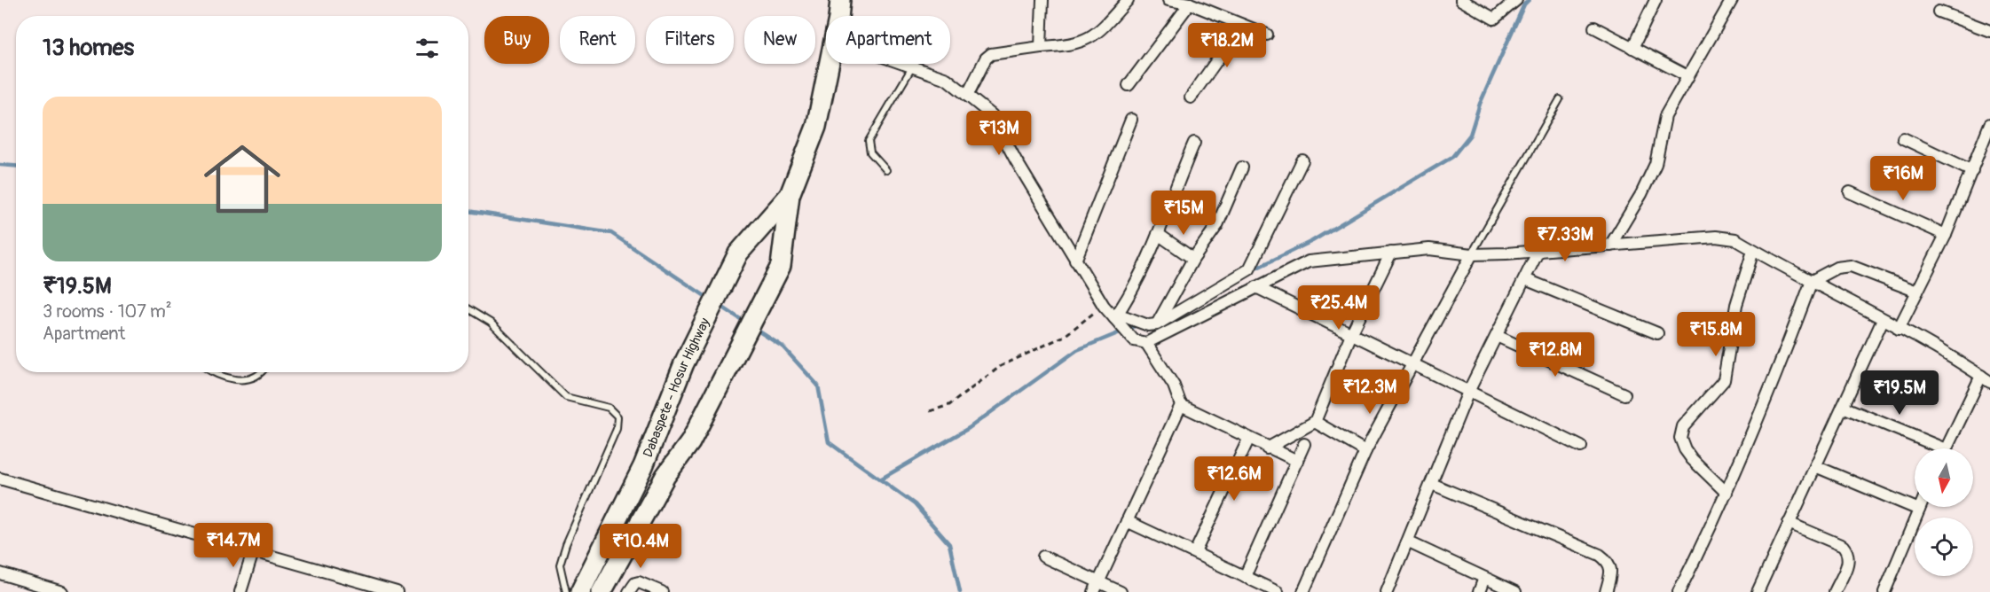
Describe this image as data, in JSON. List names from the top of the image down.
{
  "streets": {
    "highway": ["Dabaspete - Hosur Highway"]
  },
  "north": "bottom",
  "page": {
    "chip": [
      "Buy",
      "Rent",
      "Filters",
      "New",
      "Apartment"
    ],
    "heading": "13 homes",
    "price": [
      "₹18.2M",
      "₹13M",
      "₹16M",
      "₹15M",
      "₹7.33M",
      "₹25.4M",
      "₹15.8M",
      "₹12.8M",
      "₹12.3M",
      "₹19.5M",
      "₹12.6M",
      "₹14.7M",
      "₹10.4M"
    ],
    "list": [
      {
        "name": "₹19.5M",
        "note": "3 rooms · 107 m² · Apartment"
      }
    ]
  }
}
